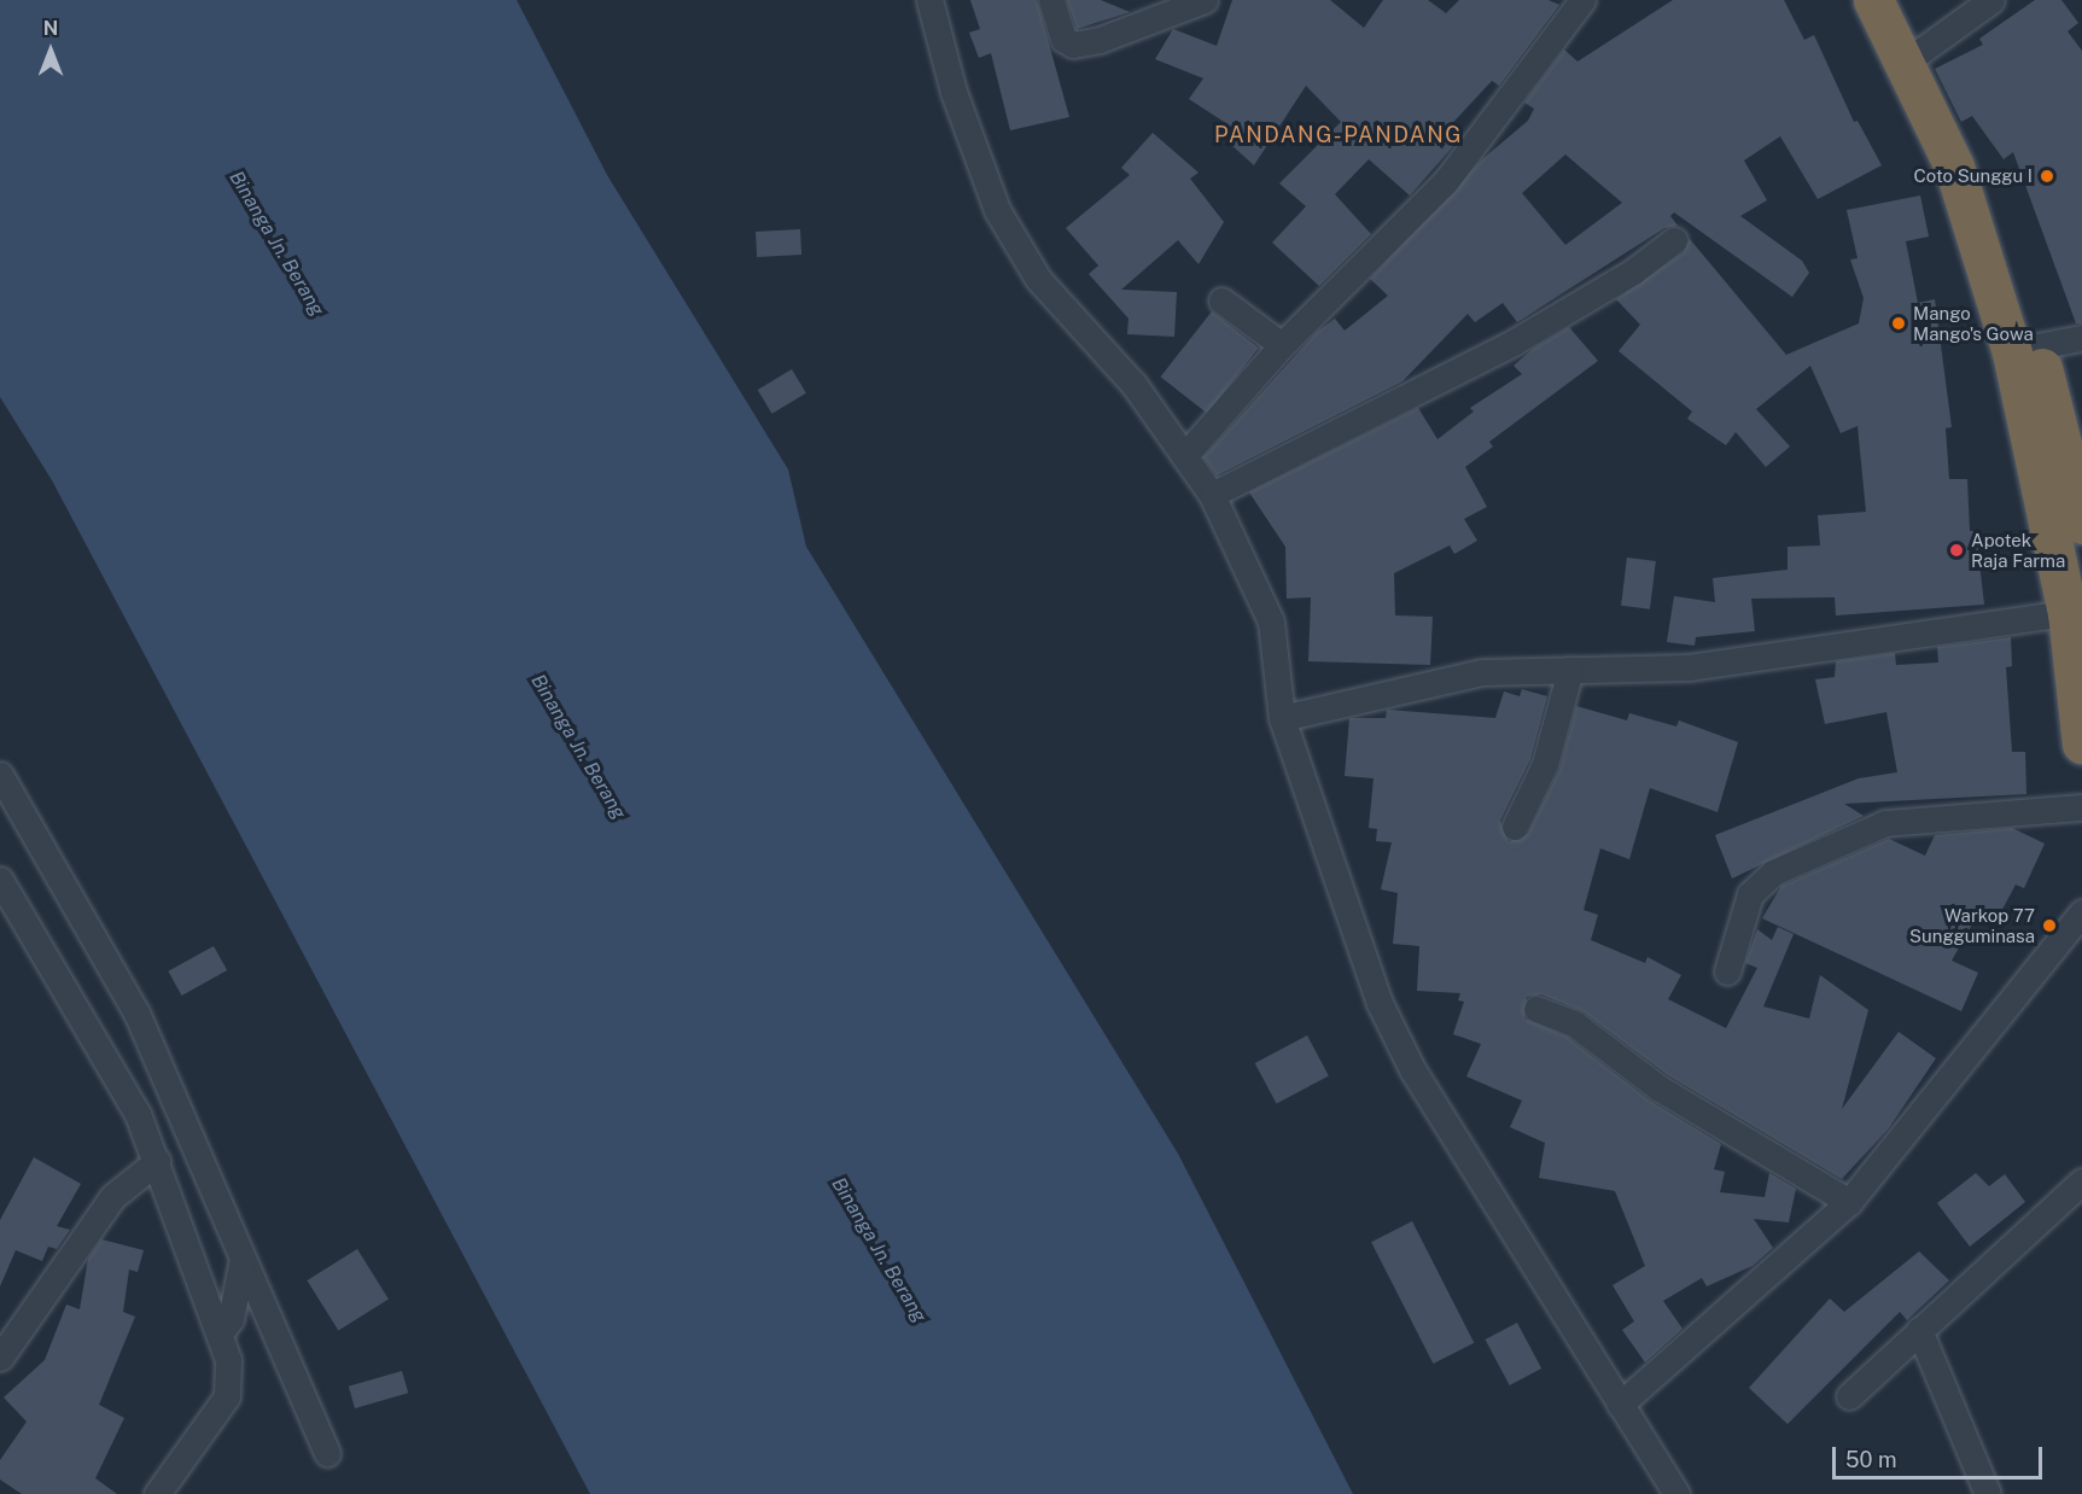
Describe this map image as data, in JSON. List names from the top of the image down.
{
  "districts": ["PANDANG-PANDANG"],
  "water": ["Binanga Jn. Berang"],
  "places": [
    "Coto Sunggu I",
    "Mango Mango's Gowa",
    "Apotek Raja Farma",
    "Warkop 77 Sungguminasa"
  ],
  "scale_bar": "50 m",
  "north": "top"
}
